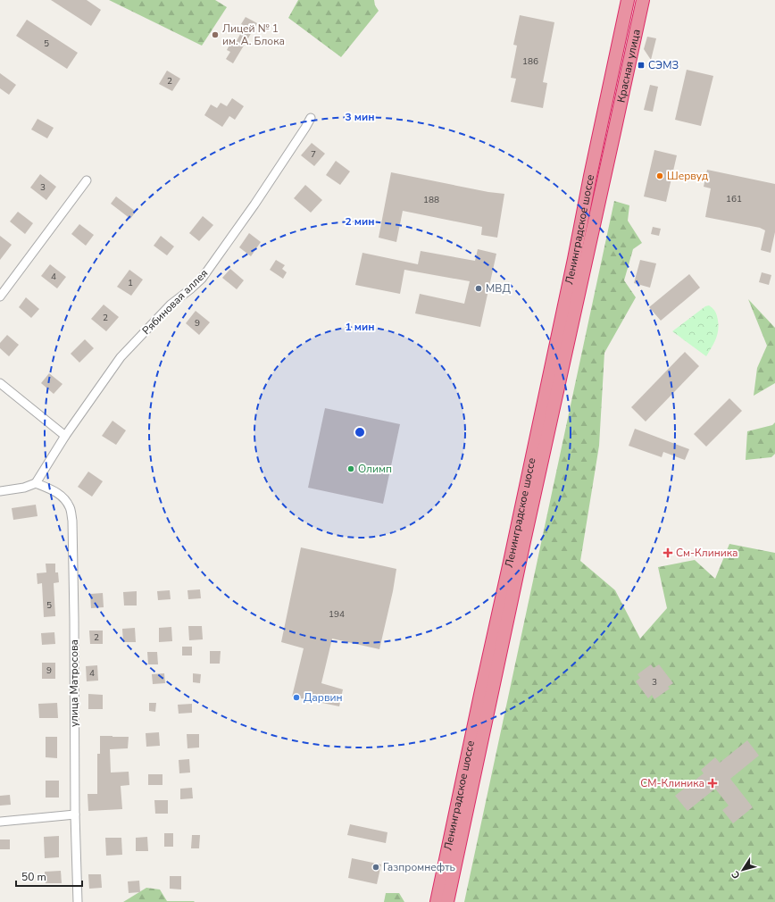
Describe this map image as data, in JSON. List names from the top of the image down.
{
  "streets": {
    "highway": ["Красная улица", "Ленинградское шоссе"],
    "street": ["Рябиновая аллея", "улица Матросова"]
  },
  "crossings": [
    ["Красная улица", "Ленинградское шоссе"],
    ["Рябиновая аллея", "улица Матросова"]
  ],
  "places": {
    "other": [
      "Лицей № 1 им. А. Блока",
      "Шервуд",
      "МВД",
      "Олимп",
      "Дарвин",
      "Газпромнефть"
    ],
    "transit": ["СЭМЗ"],
    "health": ["См-Клиника", "СМ-Клиника"]
  },
  "house_numbers": [
    "5",
    "186",
    "2",
    "7",
    "3",
    "161",
    "188",
    "4",
    "1",
    "2",
    "9",
    "5",
    "194",
    "2",
    "9",
    "4",
    "3"
  ],
  "scale_bar": "50 m",
  "north": "bottom left",
  "rings": ["3 мин", "2 мин", "1 мин"]
}
